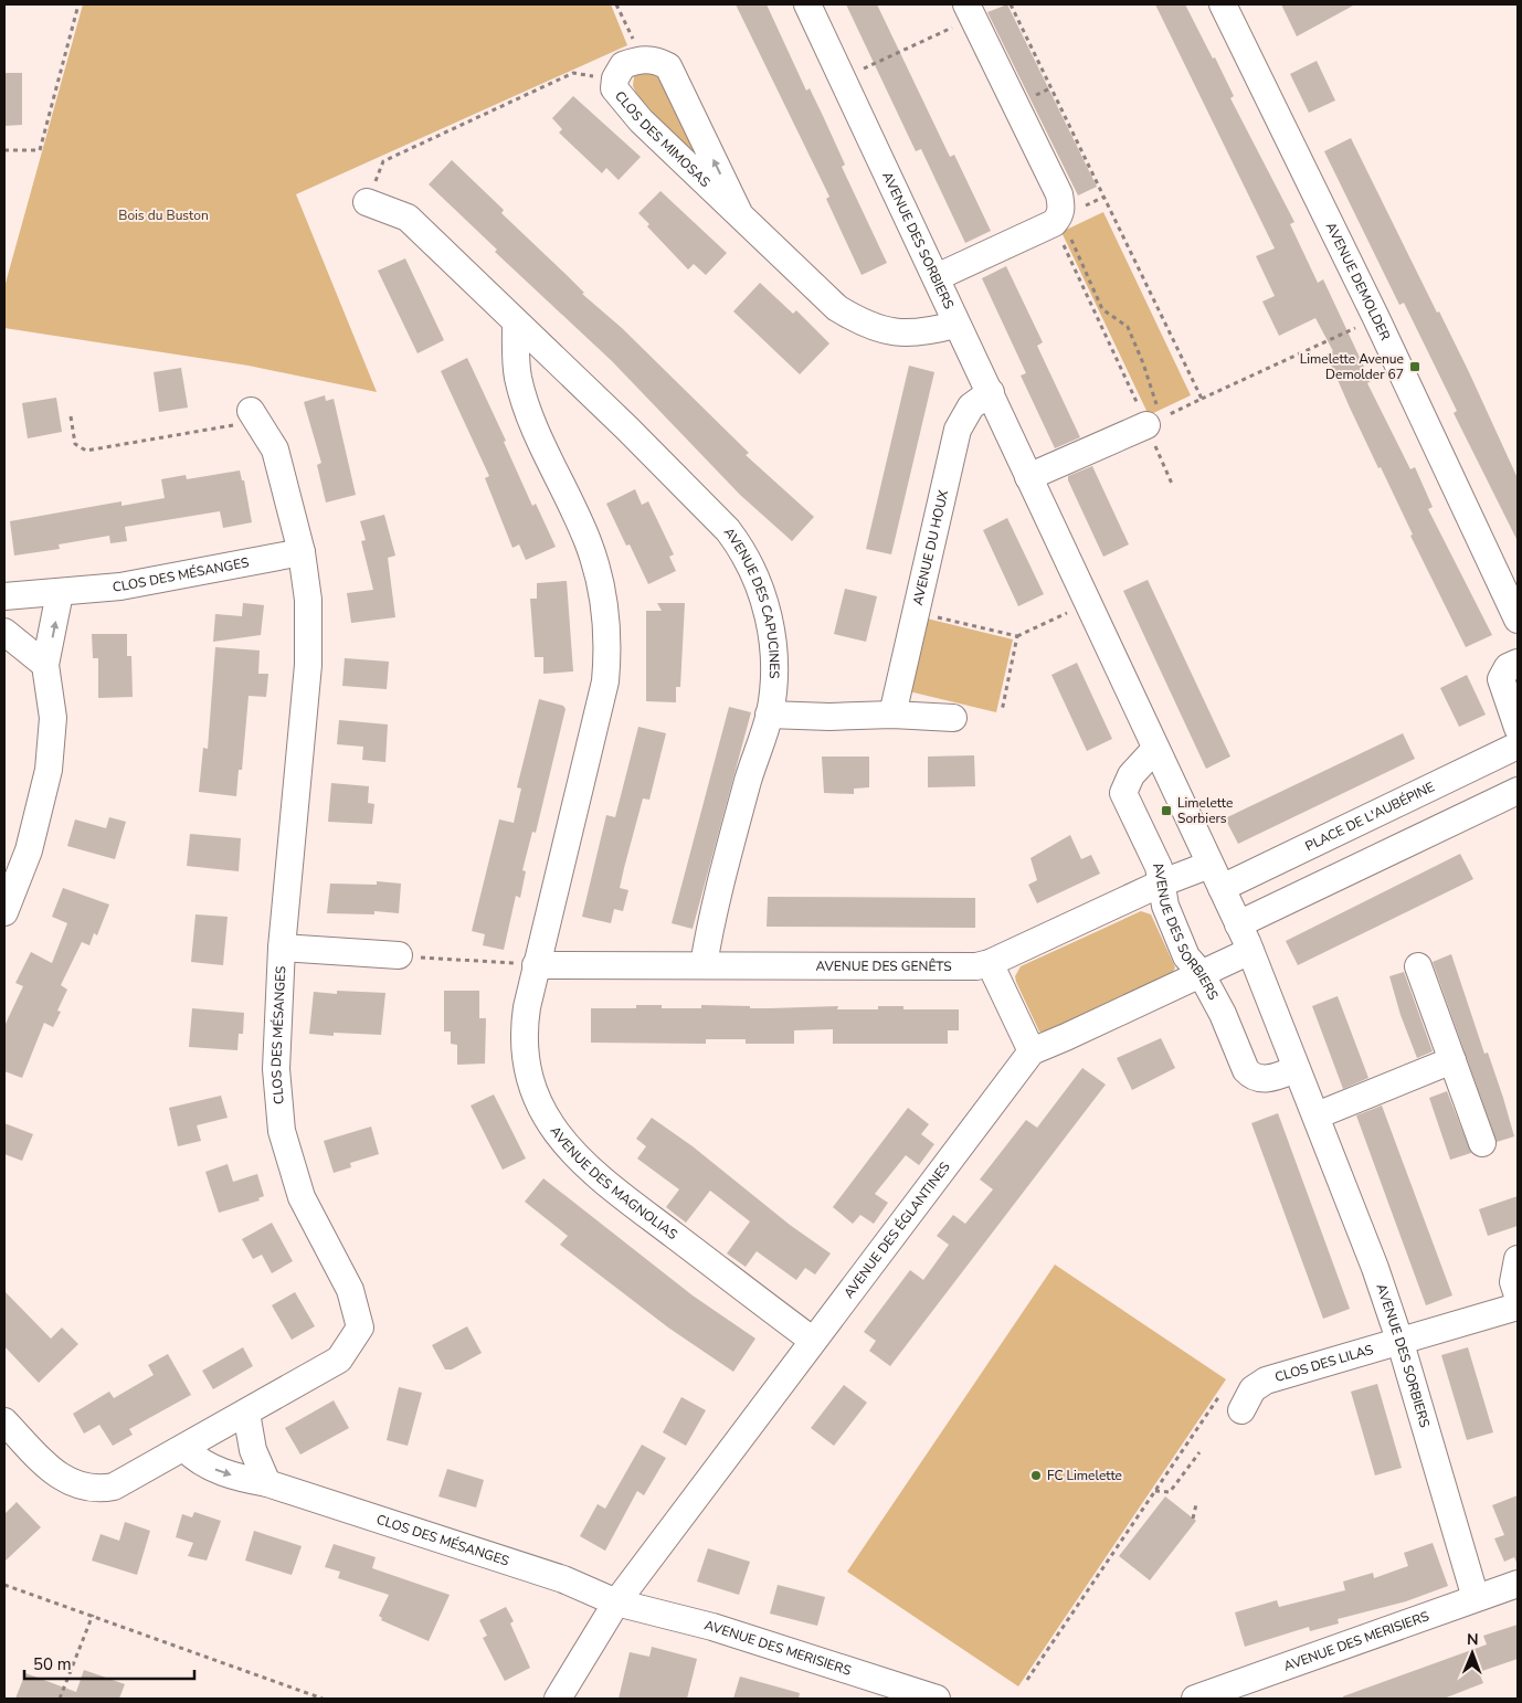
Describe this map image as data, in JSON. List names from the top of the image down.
{
  "streets": {
    "street": [
      "CLOS DES MIMOSAS",
      "AVENUE DES SORBIERS",
      "AVENUE DEMOLDER",
      "AVENUE DU HOUX",
      "CLOS DES MÉSANGES",
      "AVENUE DES CAPUCINES",
      "PLACE DE L'AUBÉPINE",
      "AVENUE DES GENÊTS",
      "AVENUE DES MAGNOLIAS",
      "AVENUE DES ÉGLANTINES",
      "CLOS DES LILAS",
      "AVENUE DES MERISIERS"
    ]
  },
  "crossings": [
    ["CLOS DES MIMOSAS", "AVENUE DES SORBIERS"],
    ["AVENUE DES SORBIERS", "AVENUE DU HOUX"],
    ["AVENUE DES SORBIERS", "PLACE DE L'AUBÉPINE"],
    ["AVENUE DES SORBIERS", "AVENUE DES GENÊTS"],
    ["AVENUE DES SORBIERS", "CLOS DES LILAS"],
    ["AVENUE DES SORBIERS", "AVENUE DES MERISIERS"],
    ["CLOS DES MÉSANGES", "AVENUE DES ÉGLANTINES"],
    ["CLOS DES MÉSANGES", "AVENUE DES MERISIERS"],
    ["AVENUE DES CAPUCINES", "AVENUE DES GENÊTS"],
    ["AVENUE DES GENÊTS", "AVENUE DES MAGNOLIAS"],
    ["AVENUE DES MAGNOLIAS", "AVENUE DES ÉGLANTINES"],
    ["AVENUE DES ÉGLANTINES", "AVENUE DES MERISIERS"]
  ],
  "parks": ["Bois du Buston"],
  "places": {
    "transit": ["Limelette Avenue Demolder 67", "Limelette Sorbiers"],
    "other": ["FC Limelette"]
  },
  "scale_bar": "50 m",
  "north": "top"
}
